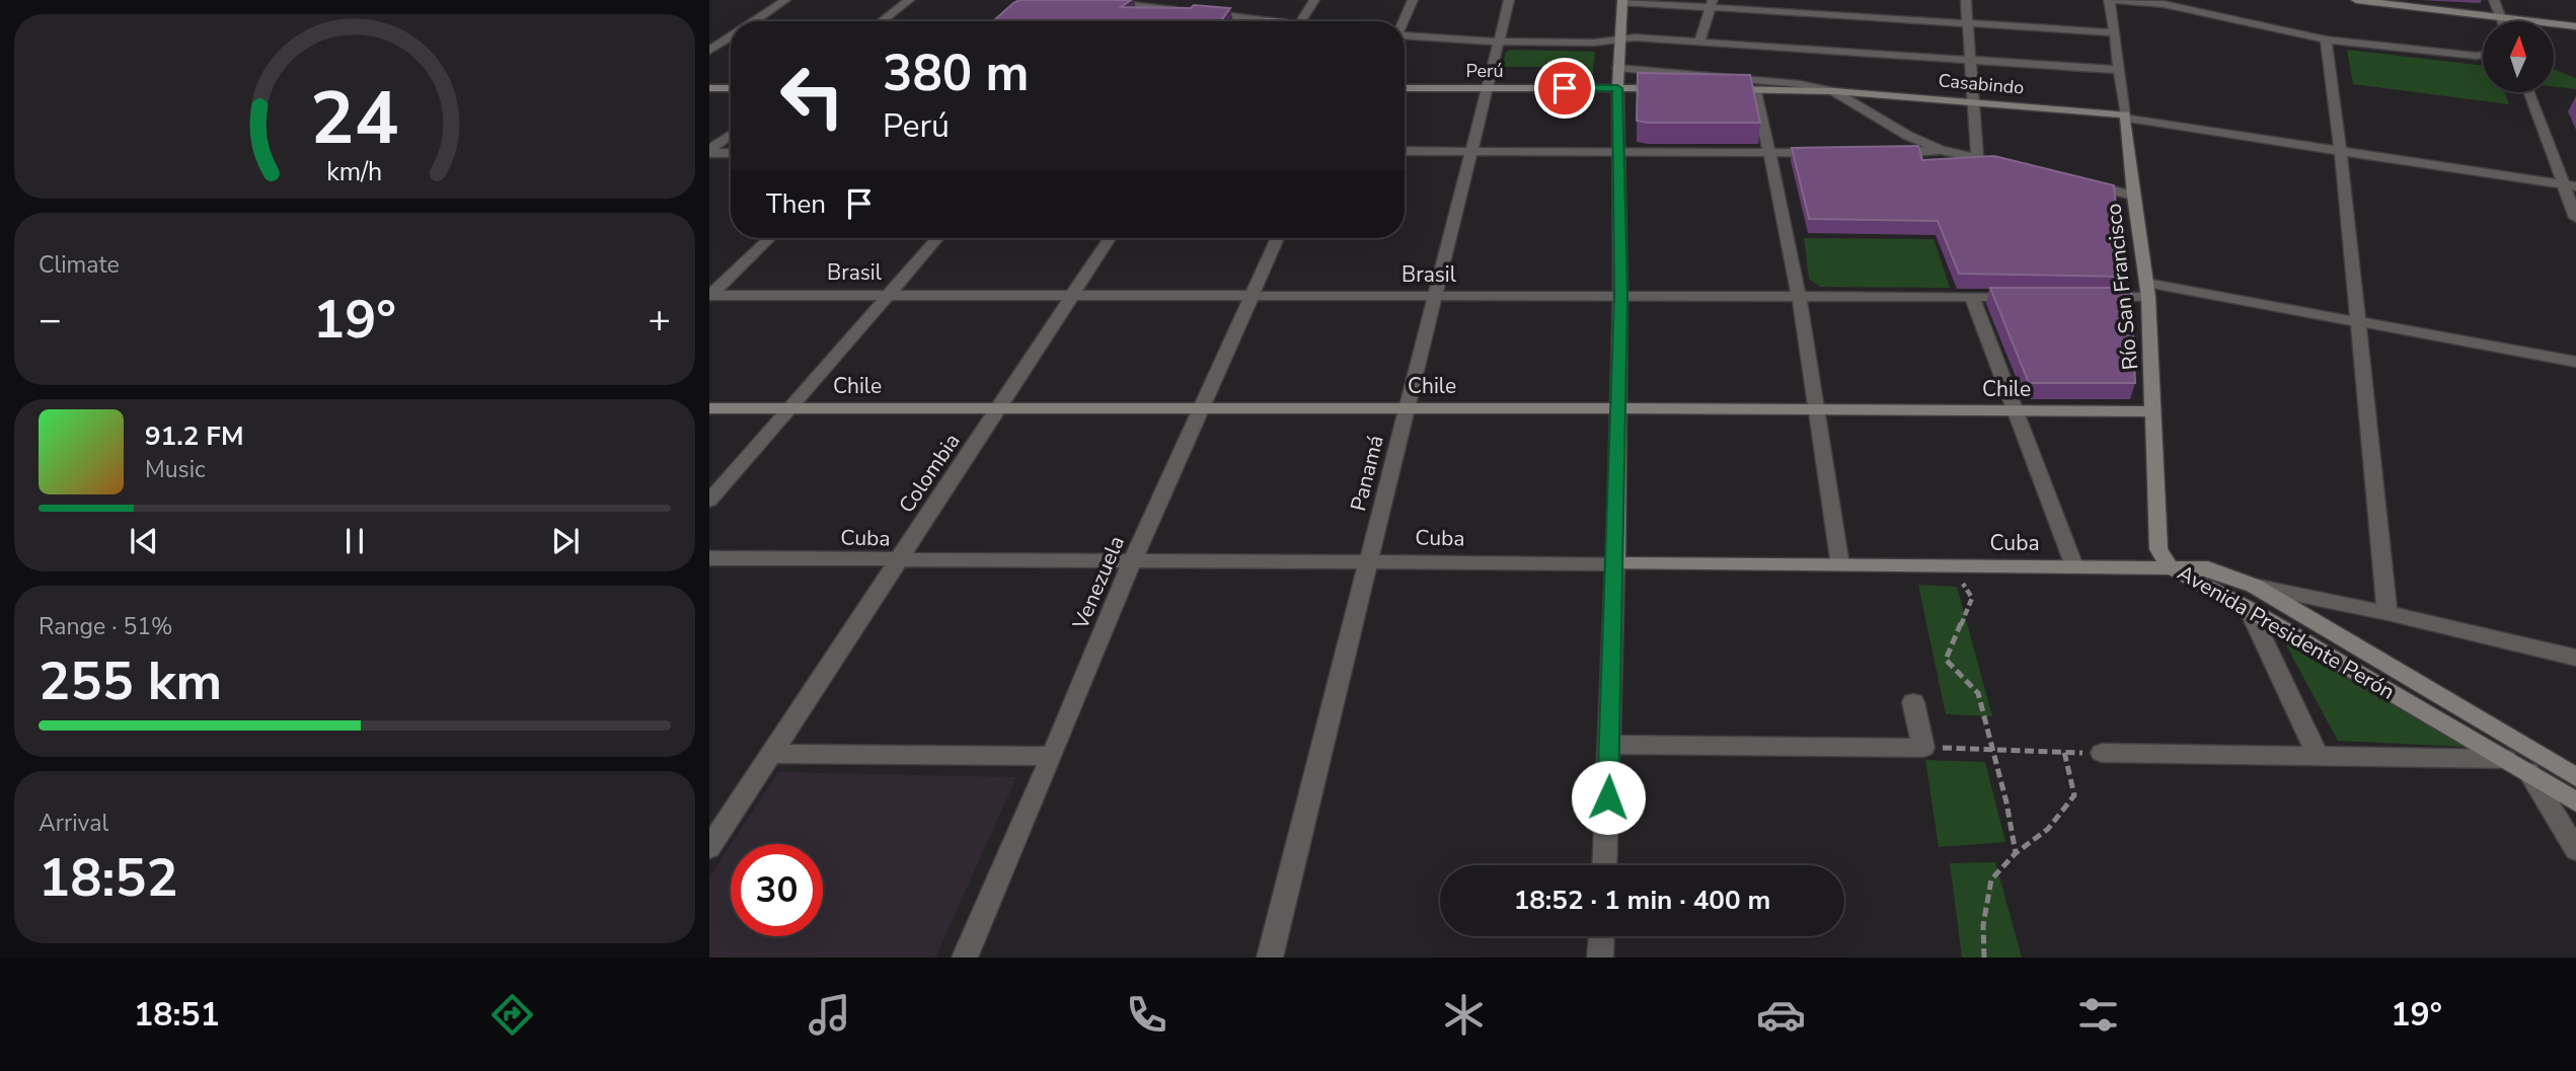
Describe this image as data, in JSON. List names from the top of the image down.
{
  "streets": {
    "main road": [
      "Perú",
      "Casabindo",
      "Río San Francisco",
      "Chile",
      "Cuba",
      "Avenida Presidente Perón"
    ],
    "street": [
      "Brasil",
      "Colombia",
      "Panamá",
      "Venezuela"
    ]
  },
  "crossings": [
    ["Perú", "Panamá"],
    ["Casabindo", "Río San Francisco"],
    ["Brasil", "Colombia"],
    ["Brasil", "Panamá"],
    ["Brasil", "Venezuela"],
    ["Río San Francisco", "Chile"],
    ["Río San Francisco", "Cuba"],
    ["Río San Francisco", "Avenida Presidente Perón"],
    ["Chile", "Colombia"],
    ["Chile", "Panamá"],
    ["Chile", "Venezuela"],
    ["Colombia", "Cuba"],
    ["Panamá", "Cuba"],
    ["Cuba", "Venezuela"],
    ["Cuba", "Avenida Presidente Perón"]
  ],
  "north": "top",
  "page": {
    "turn": ["380 m", "Perú"],
    "then": "Then",
    "tile": [
      "Climate",
      ["Range · 51%", "255 km"],
      ["Arrival", "18:52"]
    ],
    "heat": ["−", "19°", "+"],
    "song": ["91.2 FM", "Music"],
    "limit": "30",
    "trip": "18:52 · 1 min · 400 m",
    "tabs": ["18:51", "19°"],
    "gauge": ["24", "km/h"]
  }
}
